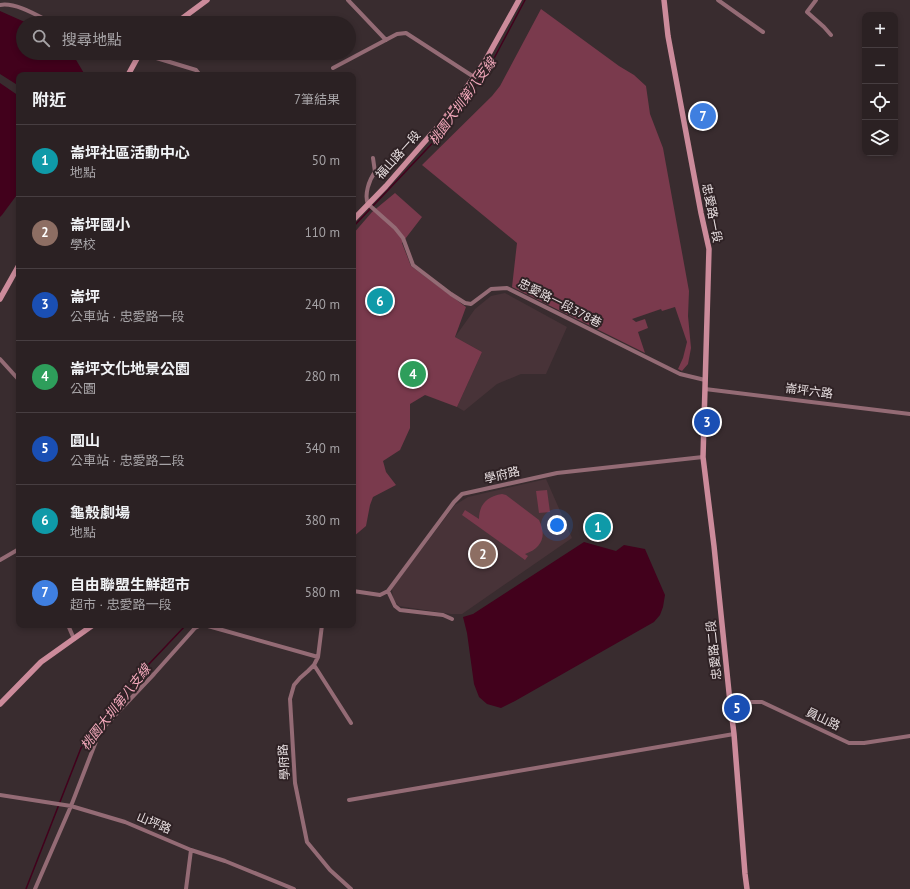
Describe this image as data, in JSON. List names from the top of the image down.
{
  "streets": {
    "main road": ["福山路一段", "忠愛路一段", "忠愛路二段"],
    "street": [
      "忠愛路一段378巷",
      "崙坪六路",
      "學府路",
      "員山路",
      "山坪路"
    ]
  },
  "crossings": [
    ["福山路一段", "忠愛路一段378巷"],
    ["忠愛路一段", "忠愛路一段378巷"],
    ["忠愛路一段", "崙坪六路"],
    ["忠愛路一段", "學府路"],
    ["忠愛路一段", "忠愛路二段"],
    ["學府路", "忠愛路二段"],
    ["忠愛路二段", "員山路"]
  ],
  "water": ["桃園大圳第八支線"],
  "page": {
    "map_buttons": ["+", "−"],
    "search": "搜尋地點",
    "heading": ["附近", "7筆結果"],
    "pins": [
      "7",
      "6",
      "4",
      "3",
      "1",
      "2",
      "5"
    ],
    "list": [
      {
        "mark": "1",
        "name": "崙坪社區活動中心",
        "note": "地點",
        "value": "50 m"
      },
      {
        "mark": "2",
        "name": "崙坪國小",
        "note": "學校",
        "value": "110 m"
      },
      {
        "mark": "3",
        "name": "崙坪",
        "note": "公車站 · 忠愛路一段",
        "value": "240 m"
      },
      {
        "mark": "4",
        "name": "崙坪文化地景公園",
        "note": "公園",
        "value": "280 m"
      },
      {
        "mark": "5",
        "name": "圓山",
        "note": "公車站 · 忠愛路二段",
        "value": "340 m"
      },
      {
        "mark": "6",
        "name": "龜殼劇場",
        "note": "地點",
        "value": "380 m"
      },
      {
        "mark": "7",
        "name": "自由聯盟生鮮超市",
        "note": "超市 · 忠愛路一段",
        "value": "580 m"
      }
    ]
  }
}
